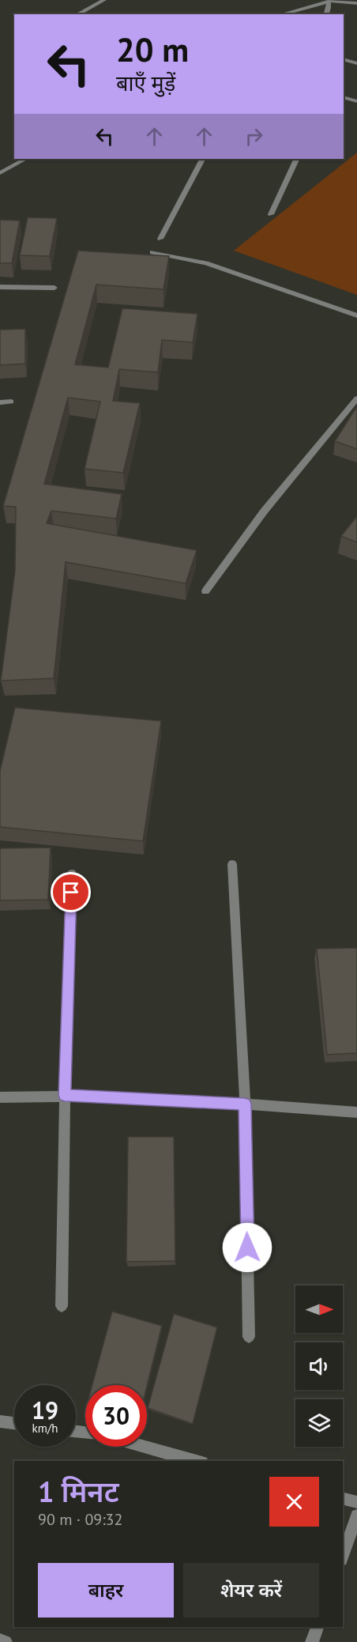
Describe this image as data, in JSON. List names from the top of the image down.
{
  "north": "right",
  "page": {
    "turn": ["20 m", "बाएँ मुड़ें"],
    "speed": "19 km/h",
    "limit": "30",
    "heading": ["1 मिनट", "90 m · 09:32"],
    "buttons": ["बाहर", "शेयर करें"]
  }
}
